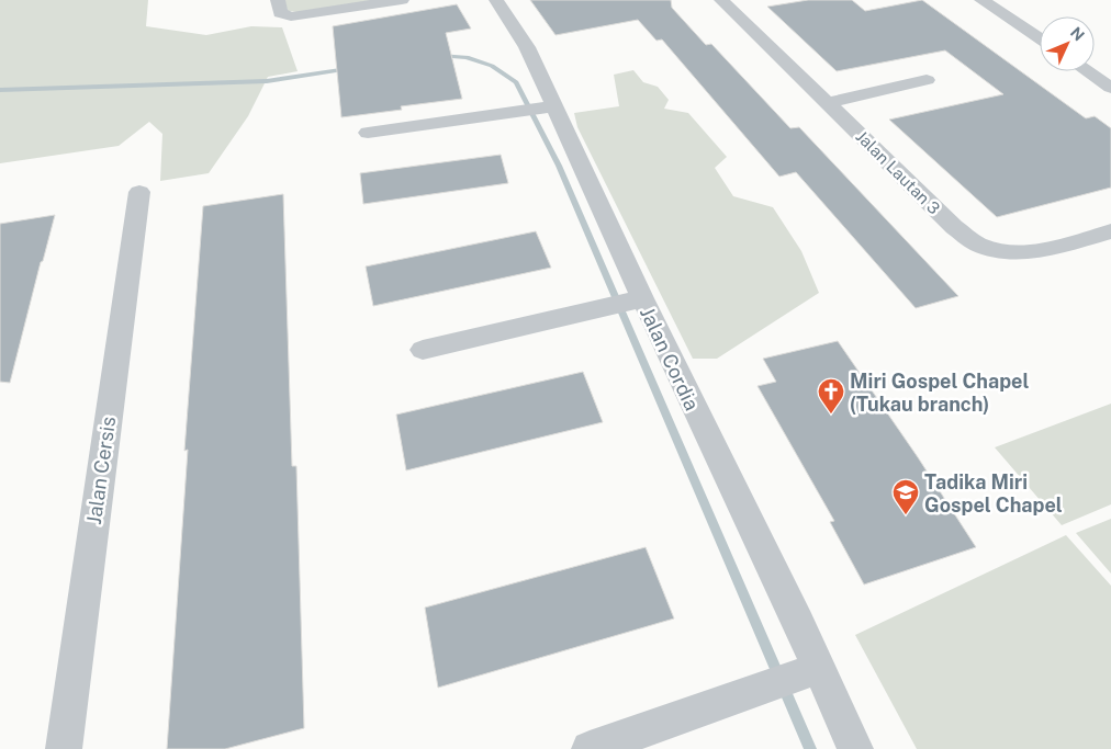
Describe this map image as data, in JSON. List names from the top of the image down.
{
  "streets": {
    "street": ["Jalan Lautan 3", "Jalan Cordia", "Jalan Cersis"]
  },
  "places": {
    "church": ["Miri Gospel Chapel (Tukau branch)"],
    "school or university": ["Tadika Miri Gospel Chapel"]
  },
  "north": "top right"
}
